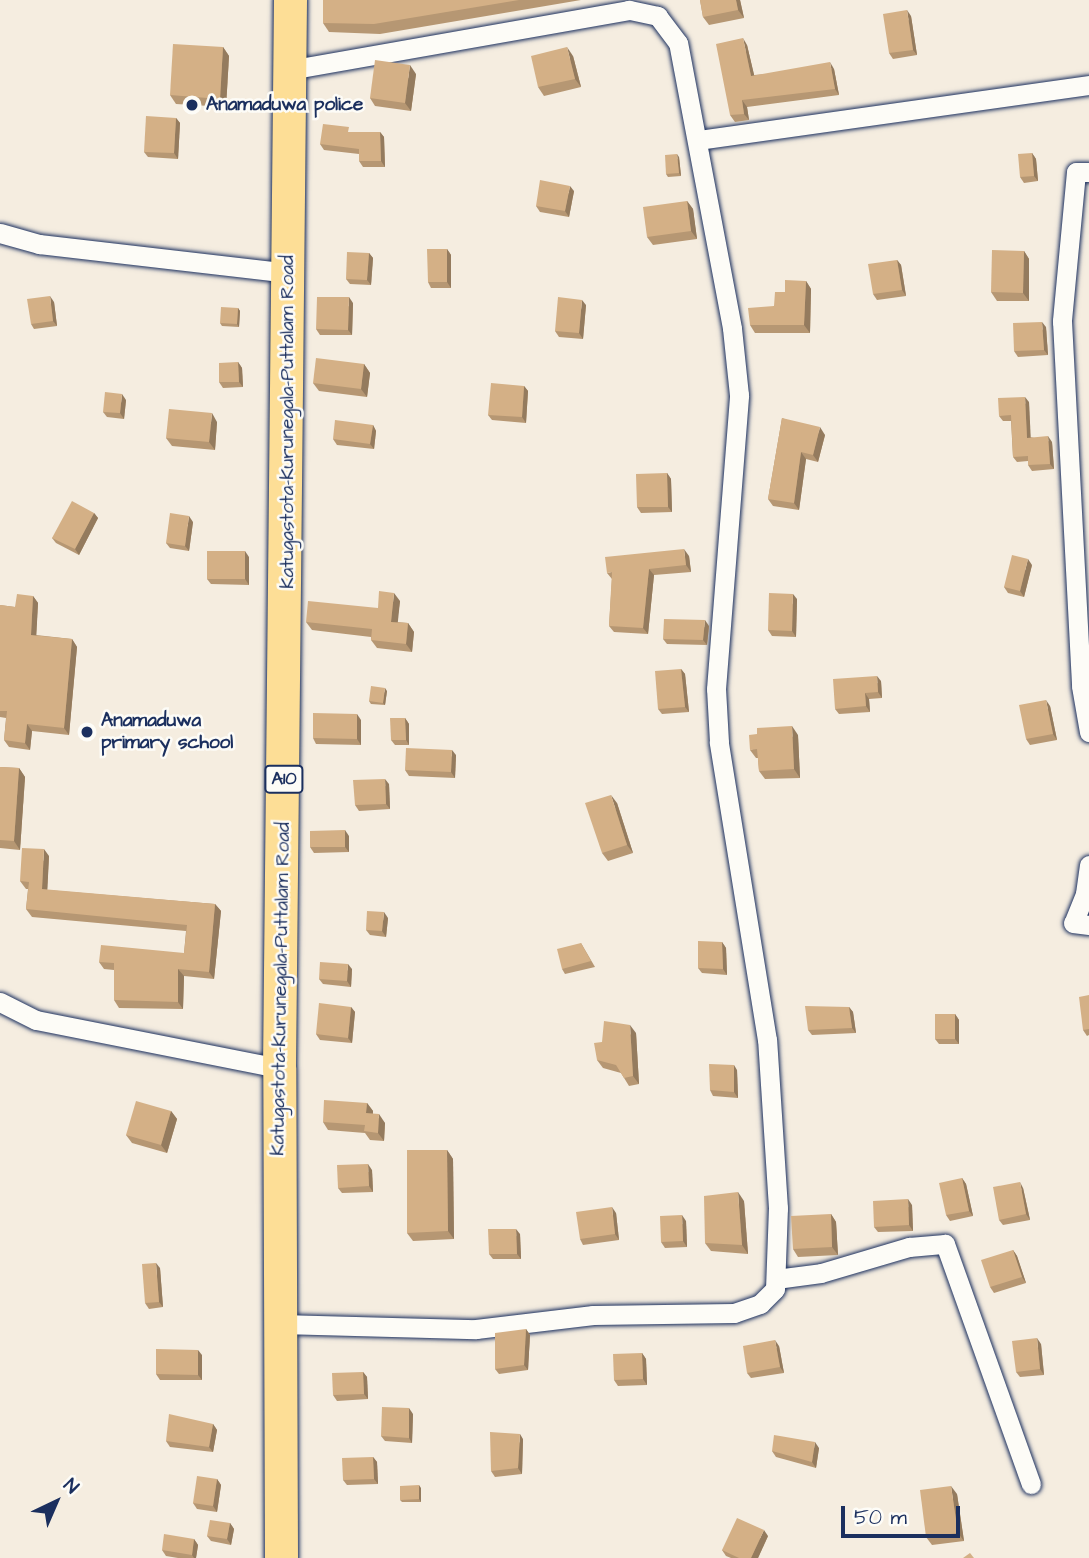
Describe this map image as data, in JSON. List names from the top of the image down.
{
  "streets": {
    "highway": ["Katugastota-Kurunegala-Puttalam Road", "A10"]
  },
  "places": ["Anamaduwa police", "Anamaduwa primary school"],
  "scale_bar": "50 m",
  "north": "top right"
}
